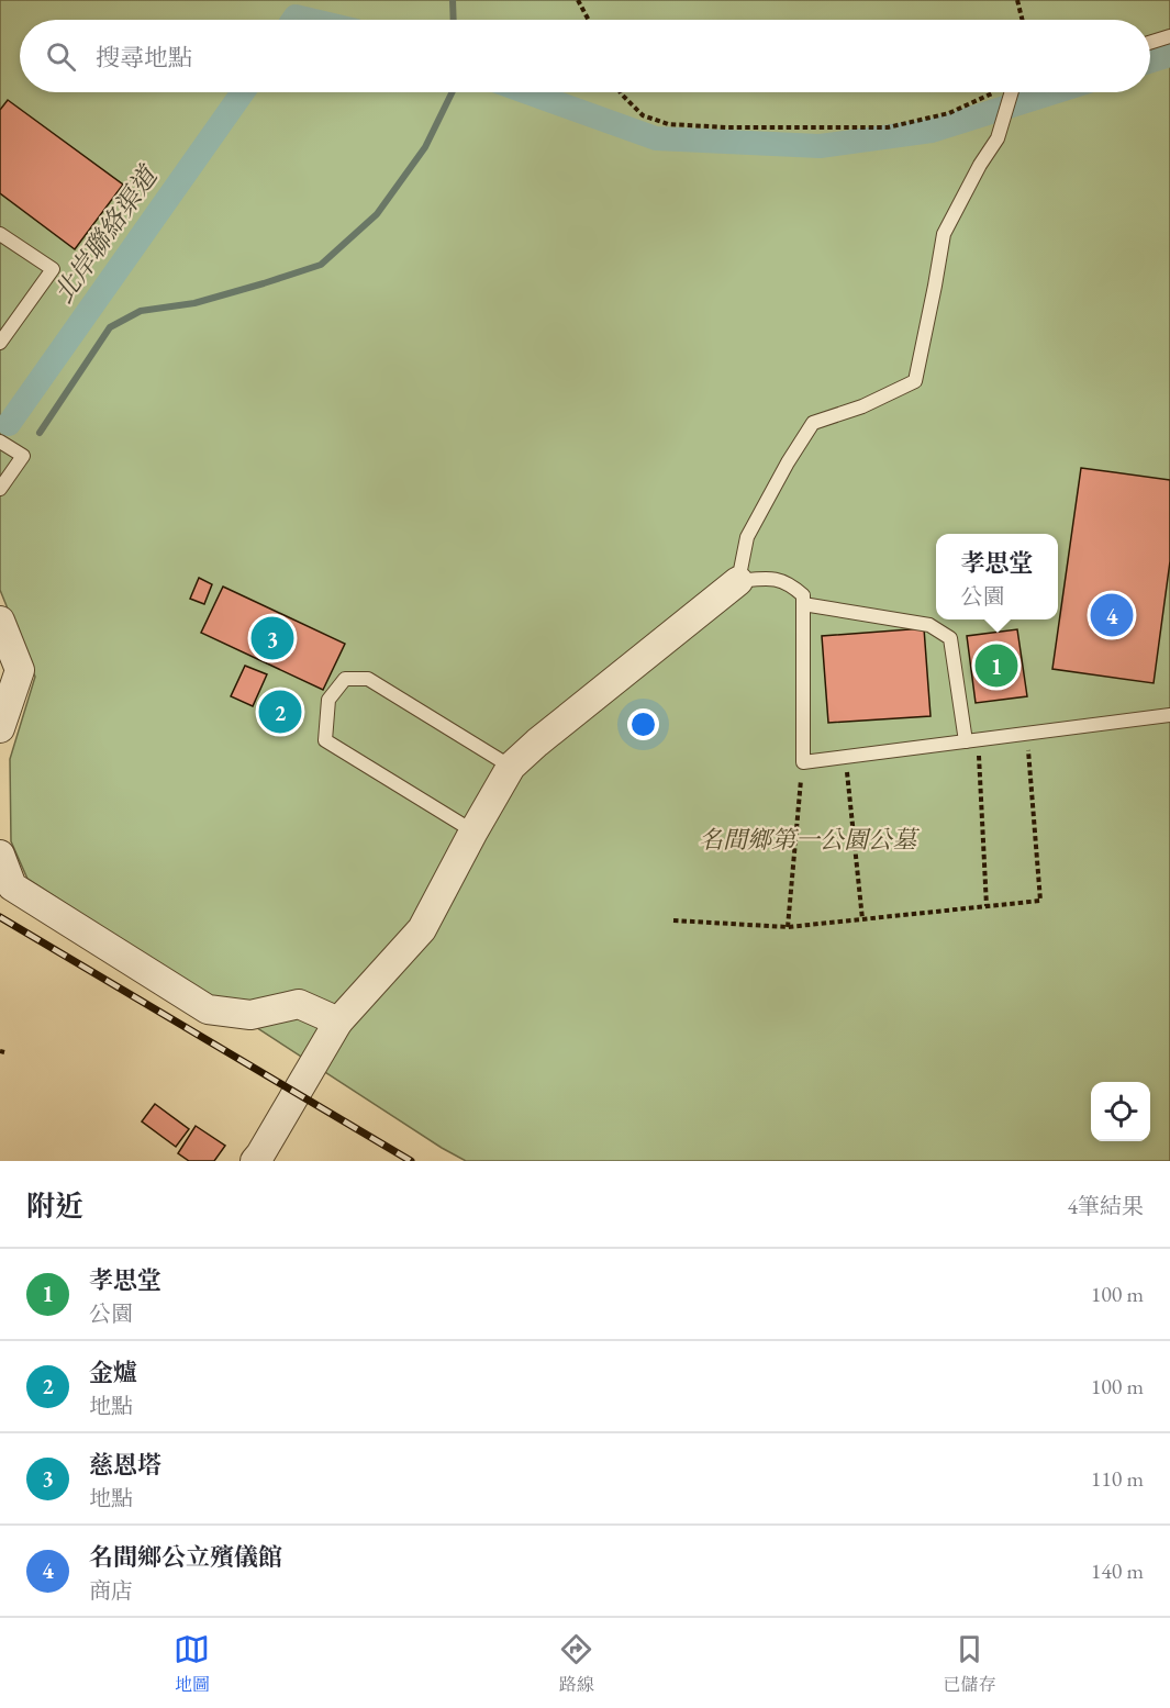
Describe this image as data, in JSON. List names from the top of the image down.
{
  "water": ["北岸聯絡渠道"],
  "parks": ["名間鄉第一公園公墓"],
  "page": {
    "search": "搜尋地點",
    "popup": ["孝思堂", "公園"],
    "pins": [
      "4",
      "3",
      "1",
      "2"
    ],
    "heading": ["附近", "4筆結果"],
    "list": [
      {
        "mark": "1",
        "name": "孝思堂",
        "note": "公園",
        "value": "100 m"
      },
      {
        "mark": "2",
        "name": "金爐",
        "note": "地點",
        "value": "100 m"
      },
      {
        "mark": "3",
        "name": "慈恩塔",
        "note": "地點",
        "value": "110 m"
      },
      {
        "mark": "4",
        "name": "名間鄉公立殯儀館",
        "note": "商店",
        "value": "140 m"
      }
    ],
    "nav": ["地圖", "路線", "已儲存"]
  }
}
